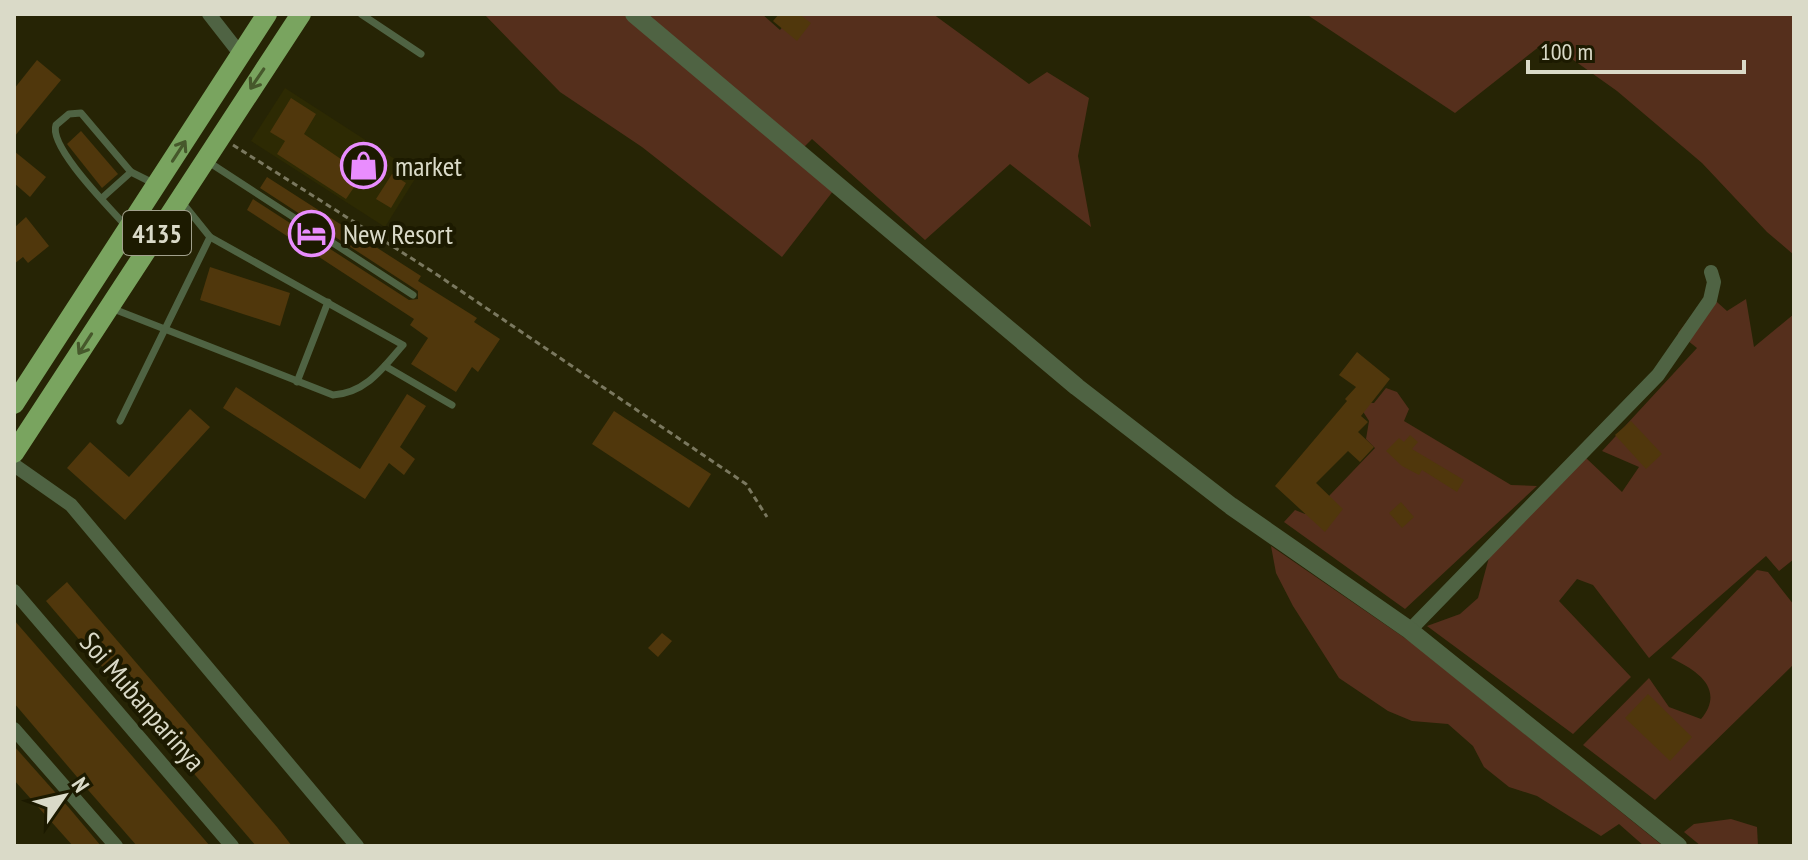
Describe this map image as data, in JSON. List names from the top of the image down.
{
  "streets": {
    "main road": ["4135"],
    "street": ["Soi Mubanparinya"]
  },
  "places": {
    "shop": ["market"],
    "hotel": ["New Resort"]
  },
  "scale_bar": "100 m",
  "north": "top right"
}
